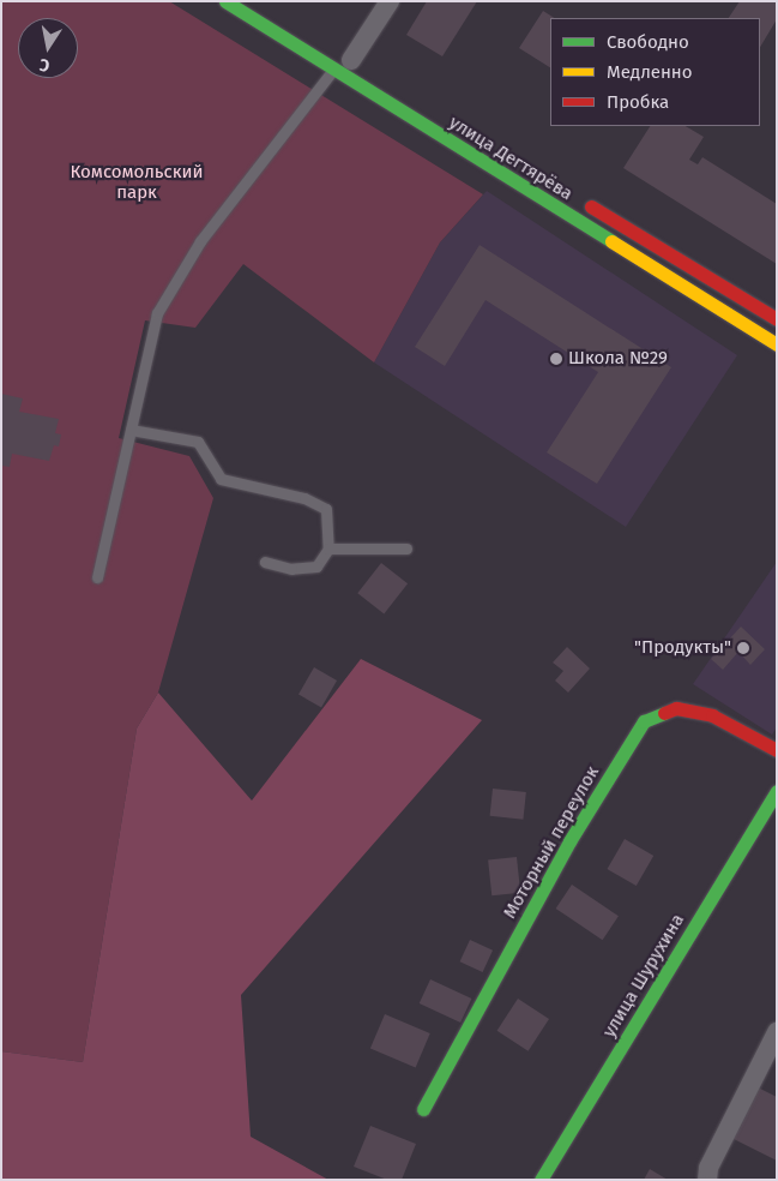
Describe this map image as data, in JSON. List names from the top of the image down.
{
  "streets": {
    "main road": ["улица Дегтярёва", "Моторный переулок", "улица Шурухина"]
  },
  "parks": ["Комсомольский парк"],
  "places": ["Школа №29", "\"Продукты\""],
  "legend": ["Свободно", "Медленно", "Пробка"],
  "north": "bottom"
}
